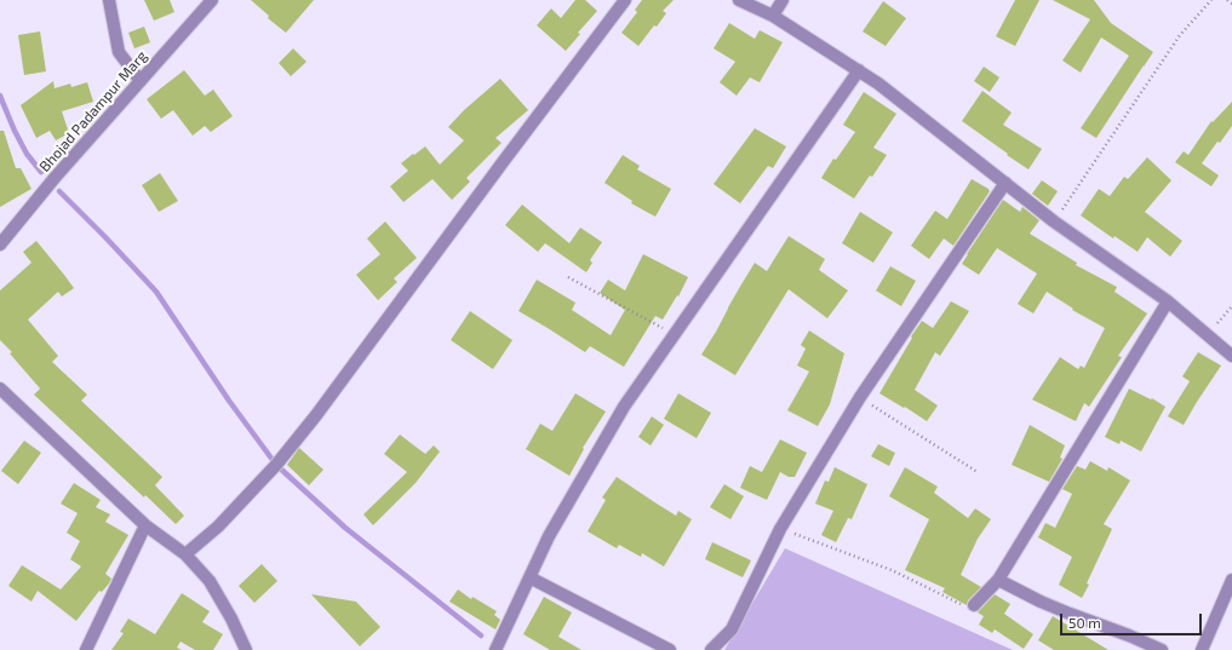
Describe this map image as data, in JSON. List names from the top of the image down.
{
  "streets": {
    "street": ["Bhojad Padampur Marg"]
  },
  "scale_bar": "50 m"
}
